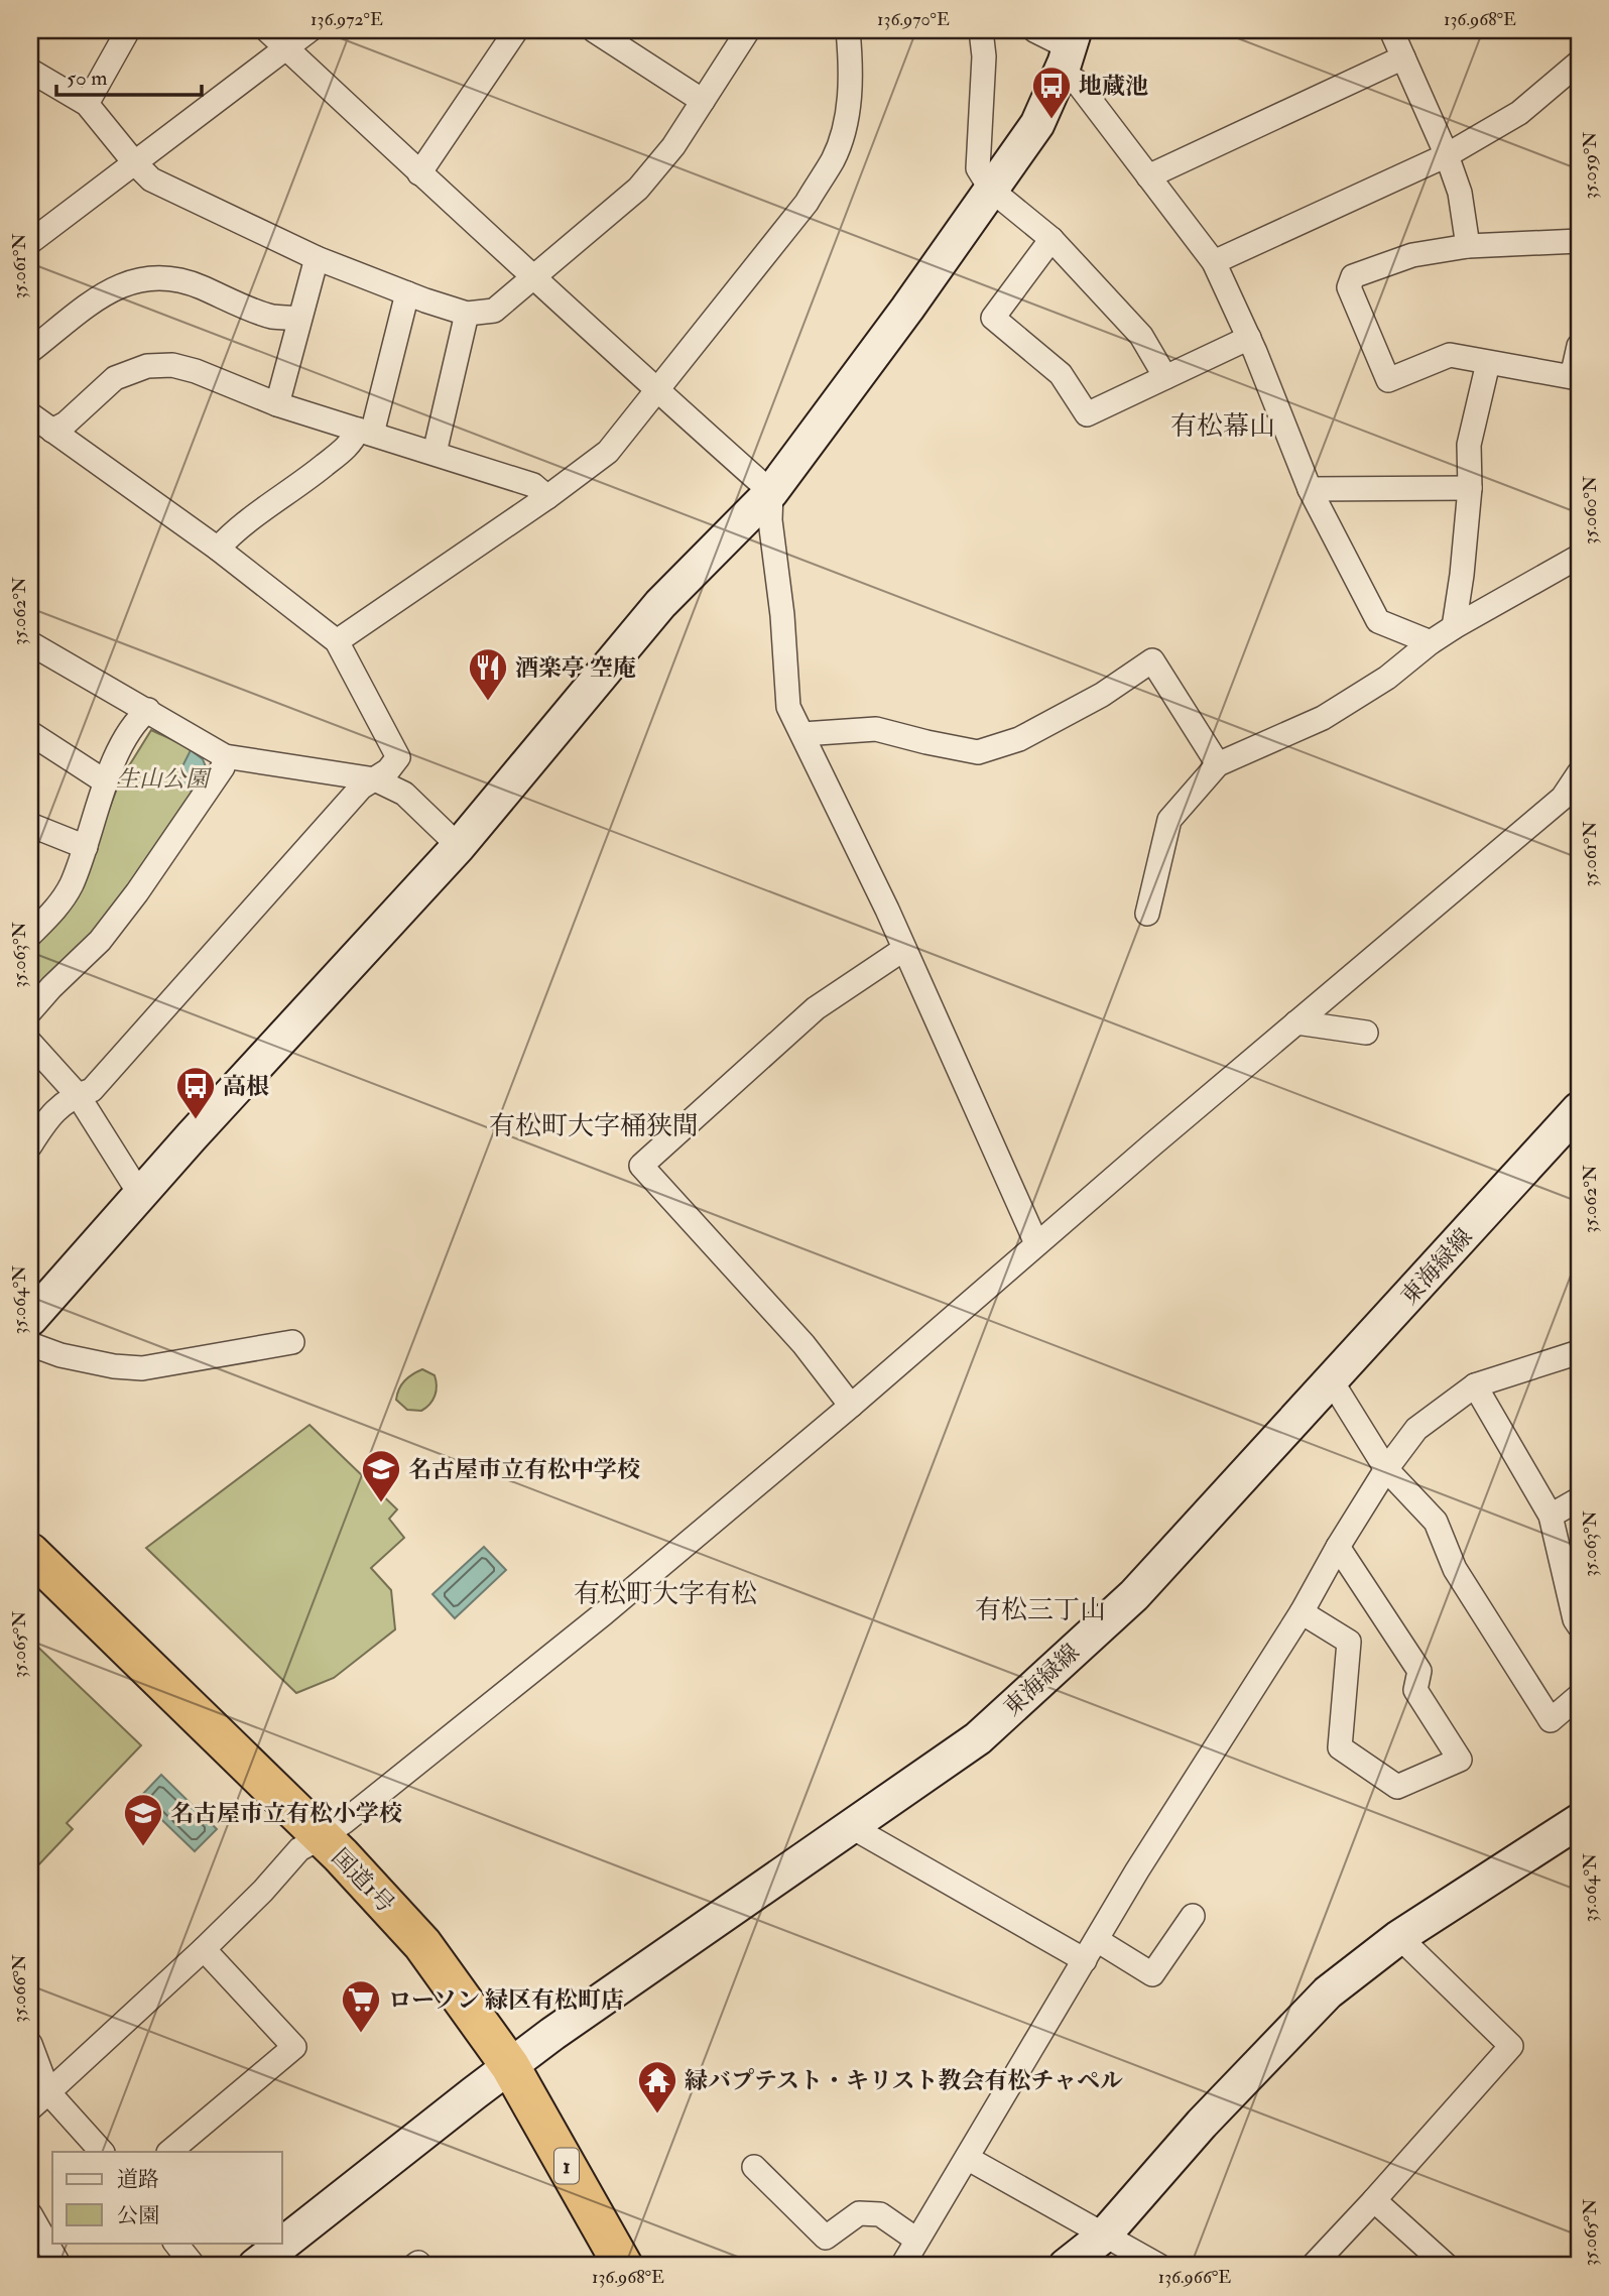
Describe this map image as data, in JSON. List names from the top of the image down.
{
  "streets": {
    "highway": ["国道1号", "1"],
    "street": ["東海緑線"]
  },
  "crossings": [
    ["東海緑線", "国道1号"]
  ],
  "districts": [
    "有松幕山",
    "有松町大字桶狭間",
    "有松町大字有松",
    "有松三丁山"
  ],
  "parks": ["生山公園"],
  "places": {
    "bus stop": ["地蔵池", "高根"],
    "restaurant": ["酒楽亭 空庵"],
    "school or university": ["名古屋市立有松中学校", "名古屋市立有松小学校"],
    "supermarket": ["ローソン 緑区有松町店"],
    "temple": ["緑バプテスト・キリスト教会有松チャペル"]
  },
  "legend": ["道路", "公園"],
  "scale_bar": "50 m",
  "coordinates": [
    "136.972°E",
    "136.970°E",
    "136.968°E",
    "35.059°N",
    "35.061°N",
    "35.060°N",
    "35.062°N",
    "35.063°N",
    "35.064°N",
    "35.065°N",
    "35.066°N",
    "136.966°E"
  ]
}
